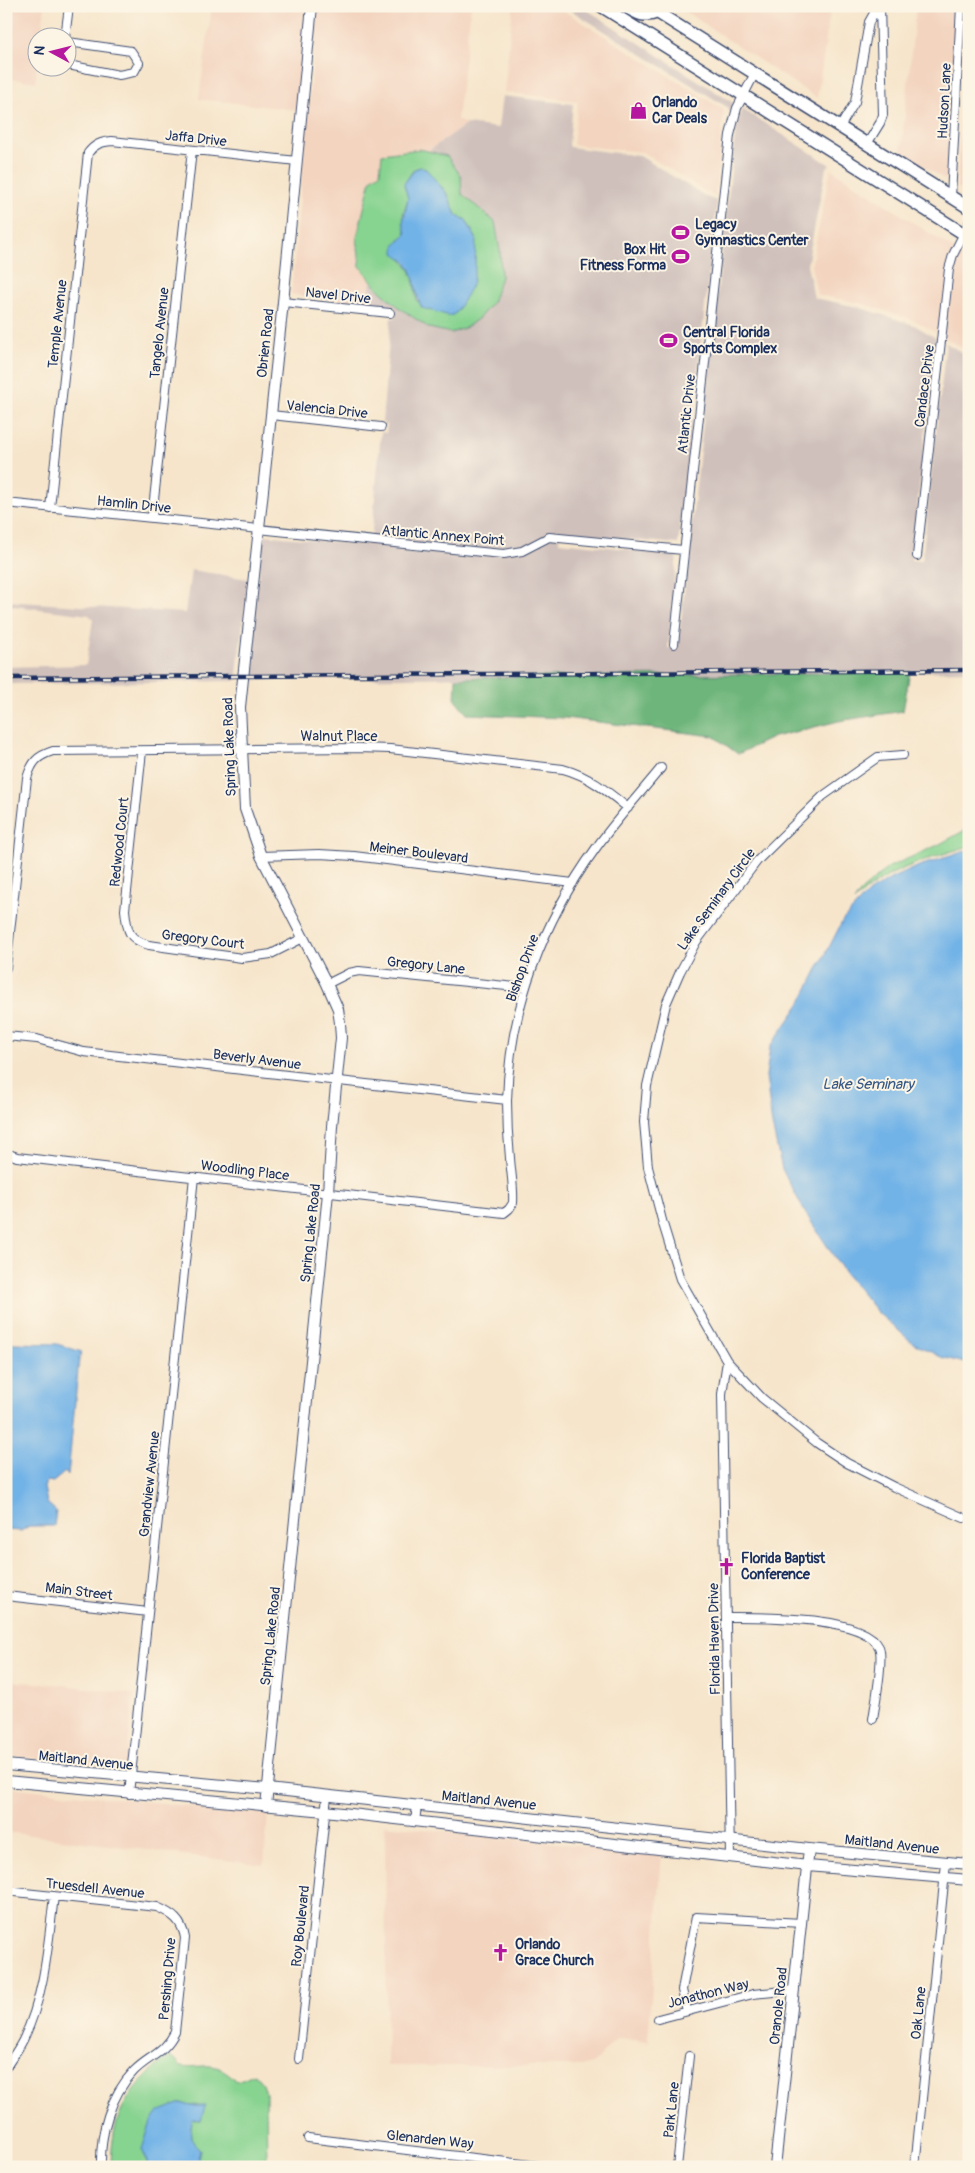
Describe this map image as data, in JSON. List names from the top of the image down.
{
  "streets": {
    "street": [
      "Hudson Lane",
      "Jaffa Drive",
      "Navel Drive",
      "Temple Avenue",
      "Tangelo Avenue",
      "Obrien Road",
      "Candace Drive",
      "Valencia Drive",
      "Atlantic Drive",
      "Hamlin Drive",
      "Atlantic Annex Point",
      "Walnut Place",
      "Spring Lake Road",
      "Redwood Court",
      "Meiner Boulevard",
      "Lake Seminary Circle",
      "Gregory Court",
      "Gregory Lane",
      "Bishop Drive",
      "Beverly Avenue",
      "Woodling Place",
      "Grandview Avenue",
      "Main Street",
      "Florida Haven Drive",
      "Maitland Avenue",
      "Truesdell Avenue",
      "Roy Boulevard",
      "Pershing Drive",
      "Jonathon Way",
      "Oranole Road",
      "Oak Lane",
      "Park Lane",
      "Glenarden Way"
    ]
  },
  "crossings": [
    ["Jaffa Drive", "Temple Avenue"],
    ["Jaffa Drive", "Tangelo Avenue"],
    ["Jaffa Drive", "Obrien Road"],
    ["Navel Drive", "Obrien Road"],
    ["Temple Avenue", "Hamlin Drive"],
    ["Tangelo Avenue", "Hamlin Drive"],
    ["Obrien Road", "Valencia Drive"],
    ["Obrien Road", "Hamlin Drive"],
    ["Obrien Road", "Atlantic Annex Point"],
    ["Obrien Road", "Spring Lake Road"],
    ["Atlantic Drive", "Atlantic Annex Point"],
    ["Hamlin Drive", "Atlantic Annex Point"],
    ["Walnut Place", "Spring Lake Road"],
    ["Walnut Place", "Redwood Court"],
    ["Walnut Place", "Bishop Drive"],
    ["Spring Lake Road", "Meiner Boulevard"],
    ["Spring Lake Road", "Gregory Court"],
    ["Spring Lake Road", "Gregory Lane"],
    ["Spring Lake Road", "Beverly Avenue"],
    ["Spring Lake Road", "Woodling Place"],
    ["Spring Lake Road", "Maitland Avenue"],
    ["Redwood Court", "Gregory Court"],
    ["Meiner Boulevard", "Bishop Drive"],
    ["Lake Seminary Circle", "Florida Haven Drive"],
    ["Gregory Lane", "Bishop Drive"],
    ["Bishop Drive", "Beverly Avenue"],
    ["Bishop Drive", "Woodling Place"],
    ["Woodling Place", "Grandview Avenue"],
    ["Grandview Avenue", "Main Street"],
    ["Grandview Avenue", "Maitland Avenue"],
    ["Florida Haven Drive", "Maitland Avenue"],
    ["Maitland Avenue", "Roy Boulevard"],
    ["Maitland Avenue", "Oranole Road"],
    ["Maitland Avenue", "Oak Lane"],
    ["Truesdell Avenue", "Pershing Drive"],
    ["Jonathon Way", "Oranole Road"]
  ],
  "water": ["Lake Seminary"],
  "places": {
    "shop": ["Orlando Car Deals"],
    "sports": ["Legacy Gymnastics Center", "Box Hit Fitness Forma", "Central Florida Sports Complex"],
    "church": ["Florida Baptist Conference", "Orlando Grace Church"]
  },
  "north": "left"
}
